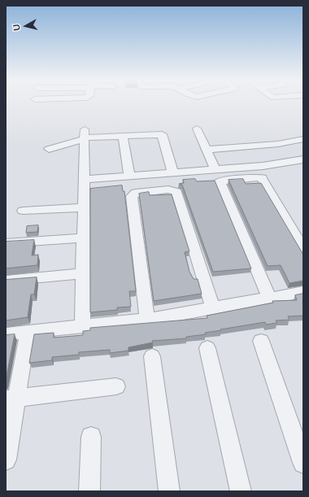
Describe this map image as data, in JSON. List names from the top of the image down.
{
  "north": "left"
}
